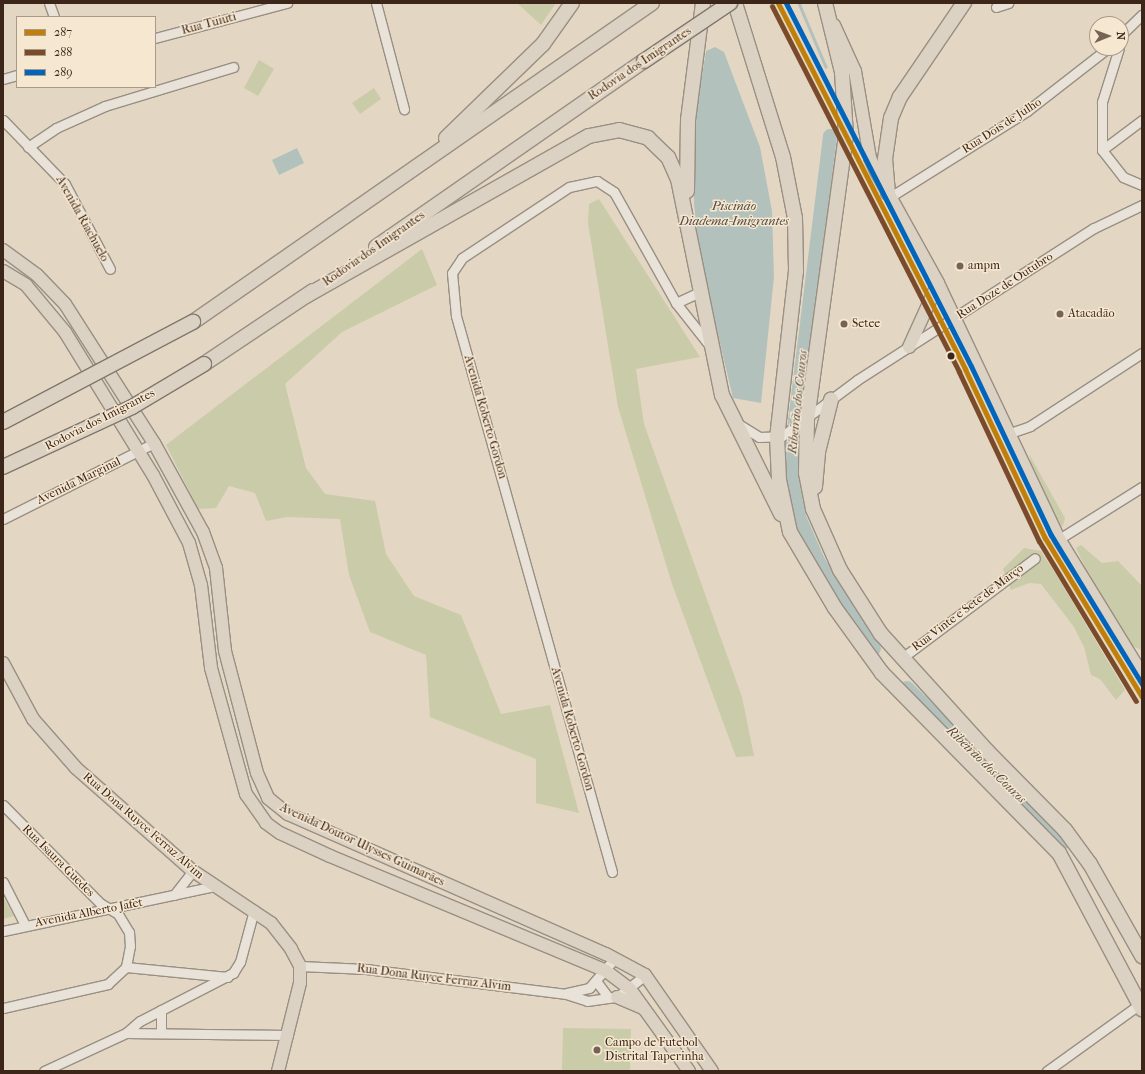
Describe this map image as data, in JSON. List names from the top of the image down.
{
  "streets": {
    "highway": ["Rodovia dos Imigrantes"],
    "main road": ["Rua Dona Ruyce Ferraz Alvim", "Avenida Doutor Ulysses Guimarães"],
    "street": [
      "Rua Tuiuti",
      "Rua Dois de Julho",
      "Avenida Riachuelo",
      "Rua Doze de Outubro",
      "Avenida Roberto Gordon",
      "Avenida Marginal",
      "Rua Vinte e Sete de Março",
      "Rua Isaura Guedes",
      "Avenida Alberto Jafet"
    ]
  },
  "crossings": [
    ["Avenida Marginal", "Avenida Doutor Ulysses Guimarães"],
    ["Rua Dona Ruyce Ferraz Alvim", "Avenida Doutor Ulysses Guimarães"],
    ["Rua Dona Ruyce Ferraz Alvim", "Avenida Alberto Jafet"],
    ["Rua Isaura Guedes", "Avenida Alberto Jafet"]
  ],
  "water": ["Piscinão Diadema-Imigrantes", "Ribeirão dos Couros"],
  "places": [
    "ampm",
    "Atacadão",
    "Setee",
    "Campo de Futebol Distrital Taperinha"
  ],
  "lines": ["transit line 287", "transit line 289", "transit line 288"],
  "legend": ["287", "288", "289"],
  "north": "right"
}
